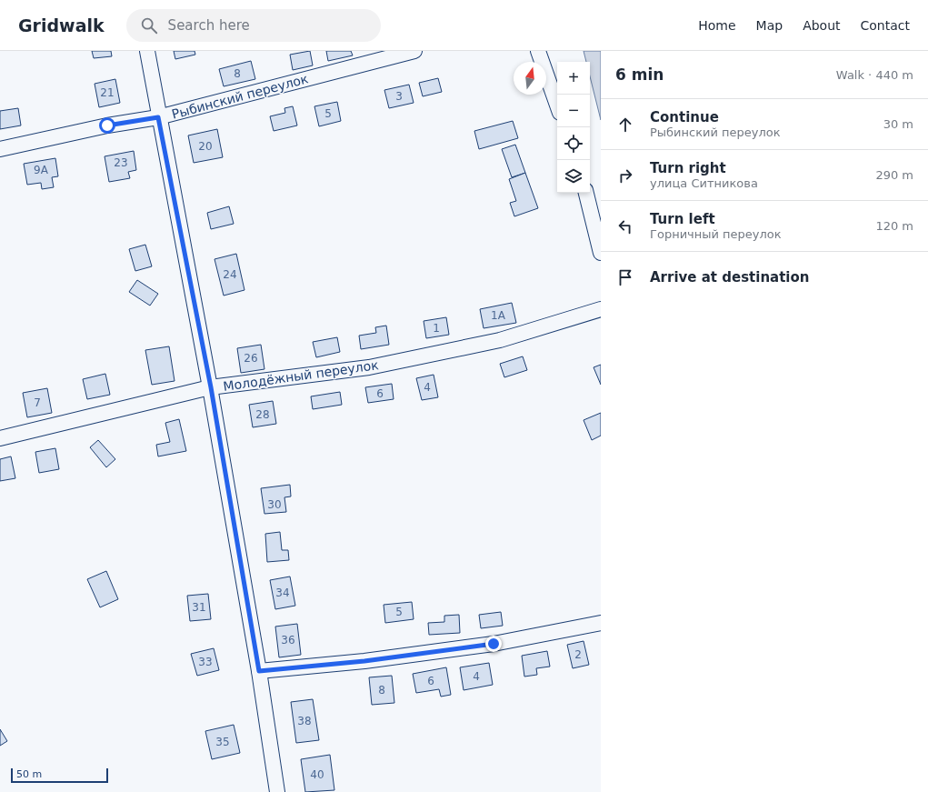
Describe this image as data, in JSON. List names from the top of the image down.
{
  "streets": {
    "street": ["Рыбинский переулок", "Молодёжный переулок"]
  },
  "house_numbers": [
    "8",
    "21",
    "3",
    "5",
    "20",
    "23",
    "9А",
    "24",
    "1А",
    "1",
    "26",
    "4",
    "6",
    "7",
    "28",
    "30",
    "34",
    "31",
    "5",
    "36",
    "2",
    "33",
    "4",
    "6",
    "8",
    "38",
    "35",
    "40"
  ],
  "scale_bar": "50 m",
  "north": "top",
  "page": {
    "header": "Gridwalk",
    "search": "Search here",
    "nav": [
      "Home",
      "Map",
      "About",
      "Contact"
    ],
    "heading": ["6 min", "Walk · 440 m"],
    "map_buttons": ["+", "−"],
    "list": [
      ["Continue", "Рыбинский переулок", "30 m"],
      ["Turn right", "улица Ситникова", "290 m"],
      ["Turn left", "Горничный переулок", "120 m"],
      "Arrive at destination"
    ],
    "scale": "50 m"
  }
}
